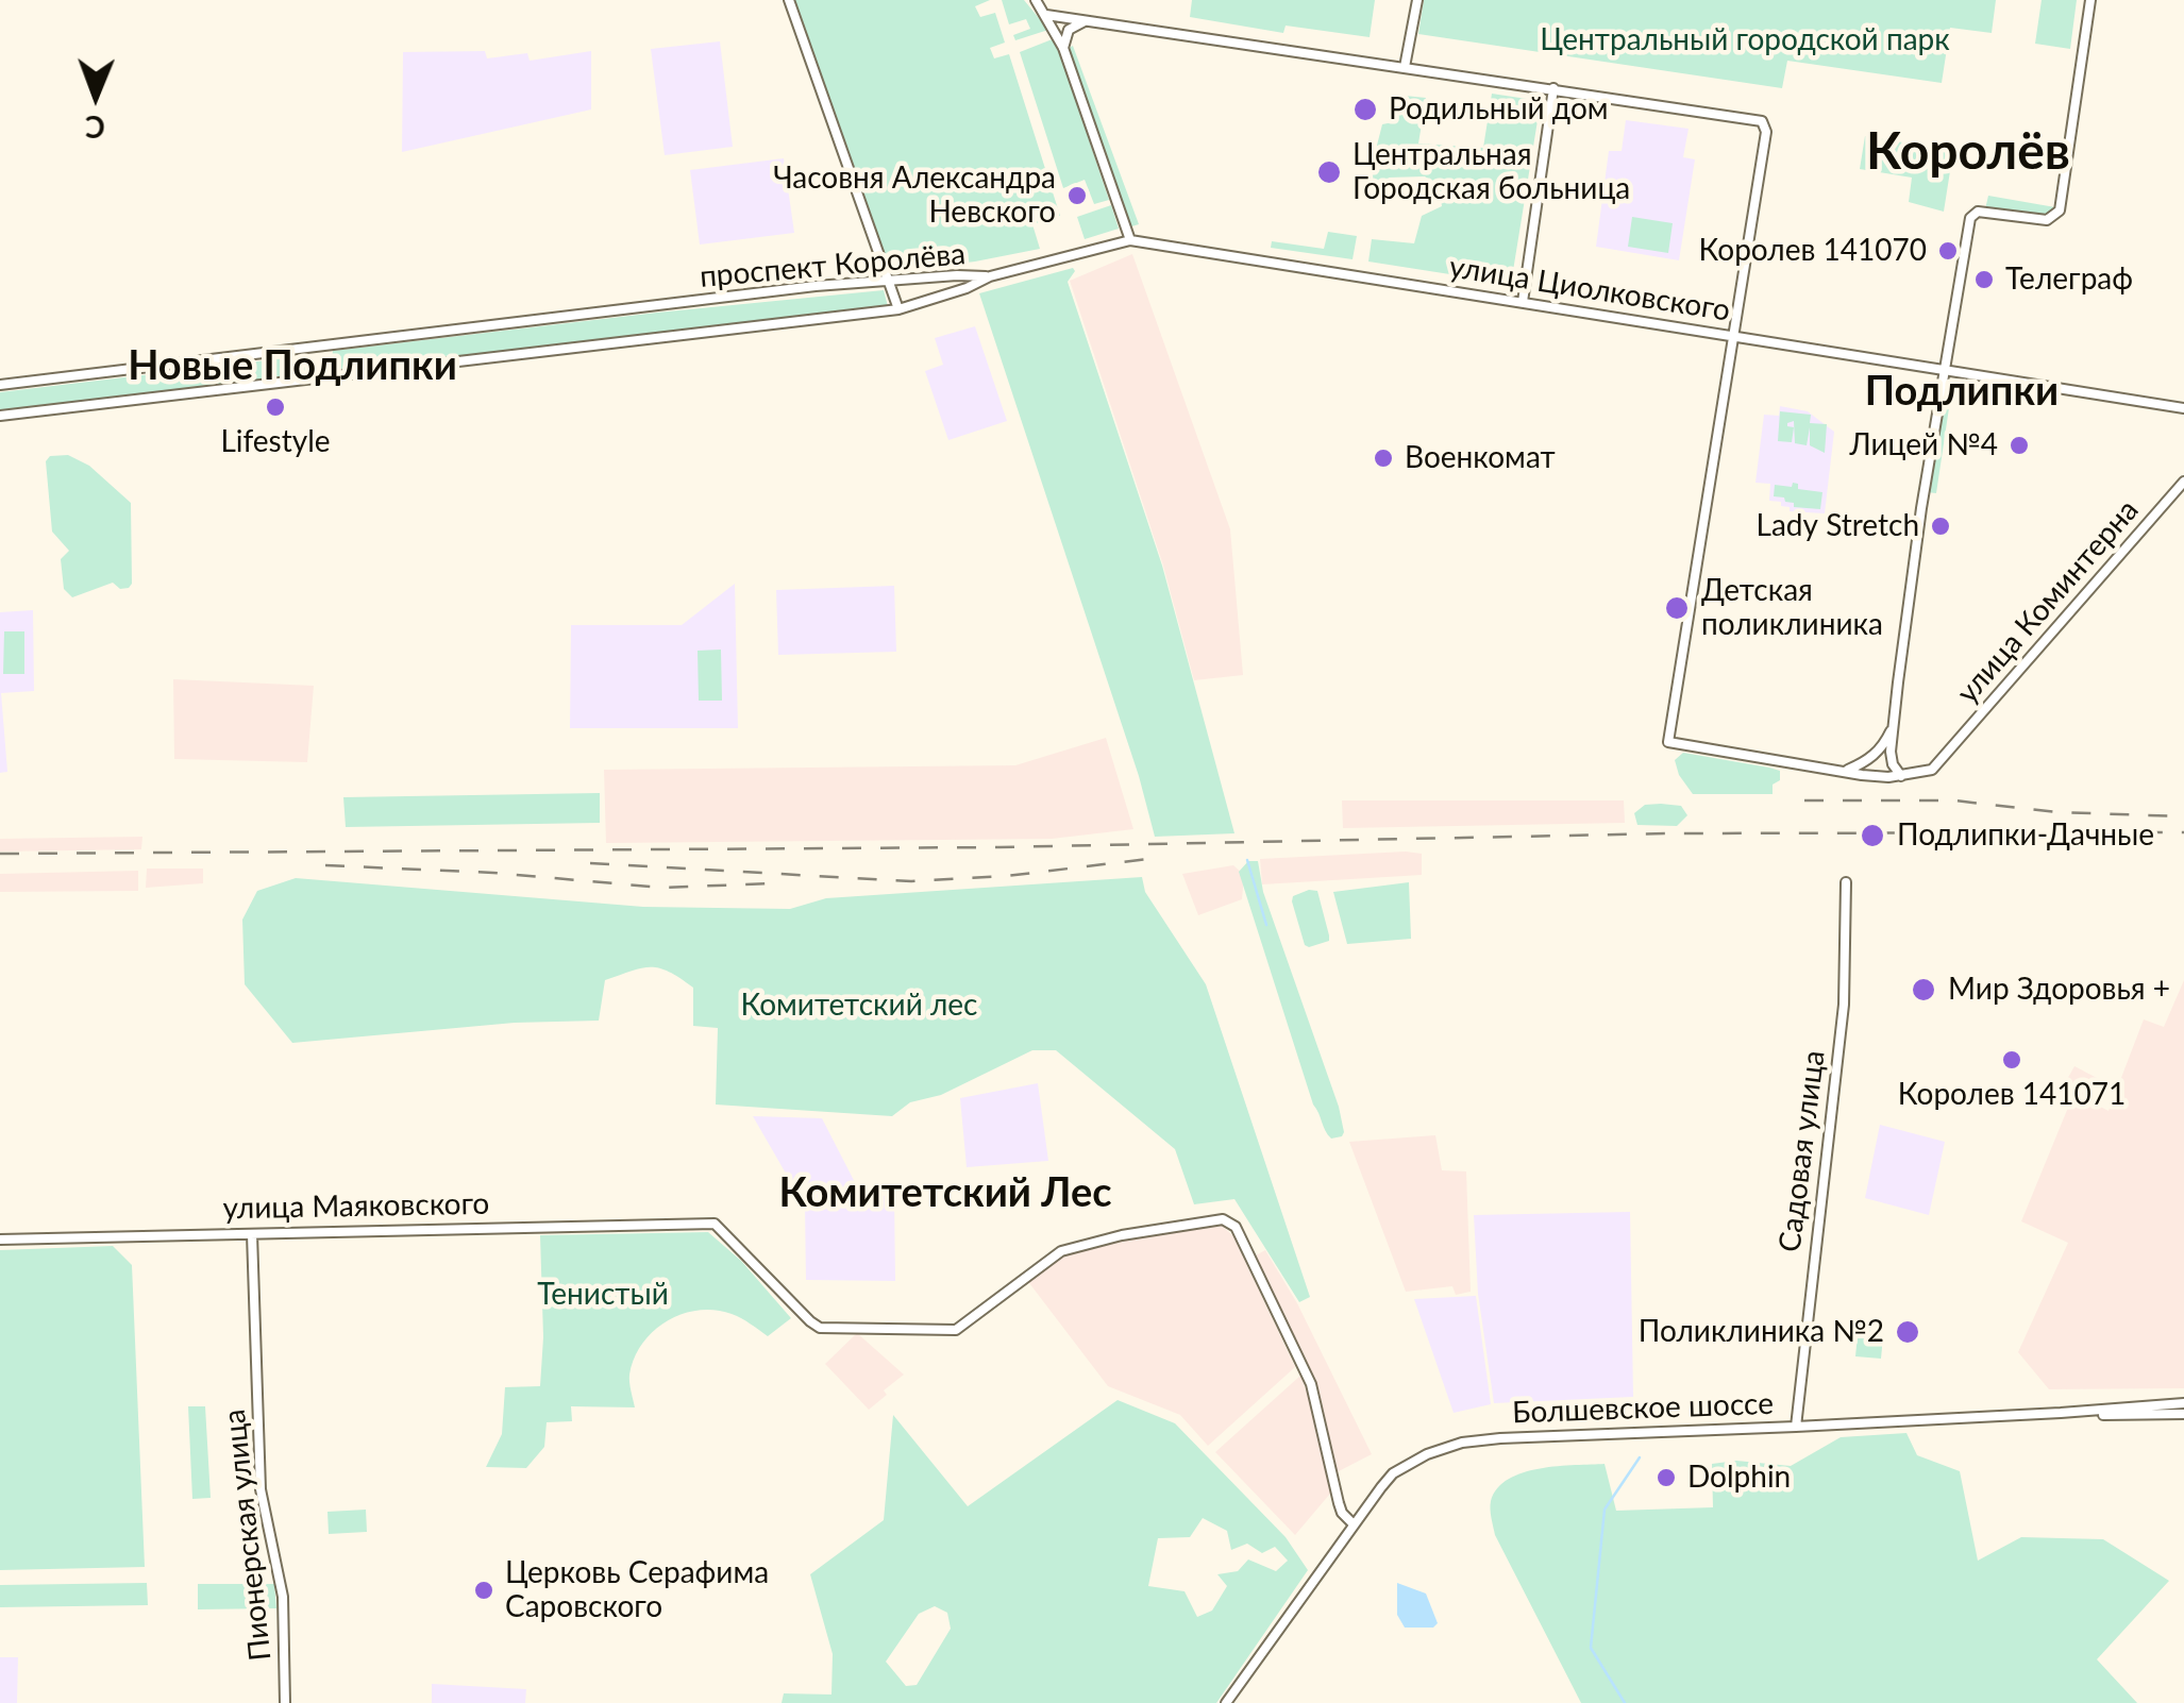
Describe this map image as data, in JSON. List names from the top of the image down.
{
  "streets": {
    "street": [
      "проспект Королёва",
      "улица Циолковского",
      "улица Коминтерна",
      "Садовая улица",
      "улица Маяковского",
      "Болшевское шоссе",
      "Пионерская улица"
    ]
  },
  "crossings": [
    ["проспект Королёва", "улица Циолковского"],
    ["Садовая улица", "Болшевское шоссе"],
    ["улица Маяковского", "Болшевское шоссе"],
    ["улица Маяковского", "Пионерская улица"]
  ],
  "districts": [
    "Королёв",
    "Новые Подлипки",
    "Подлипки",
    "Комитетский Лес"
  ],
  "parks": ["Центральный городской парк", "Комитетский лес", "Тенистый"],
  "places": [
    "Родильный дом",
    "Центральная Городская больница",
    "Часовня Александра Невского",
    "Королев 141070",
    "Телеграф",
    "Lifestyle",
    "Лицей №4",
    "Военкомат",
    "Lady Stretch",
    "Детская поликлиника",
    "Подлипки-Дачные",
    "Мир Здоровья +",
    "Королев 141071",
    "Поликлиника №2",
    "Dolphin",
    "Церковь Серафима Саровского"
  ],
  "north": "bottom"
}
